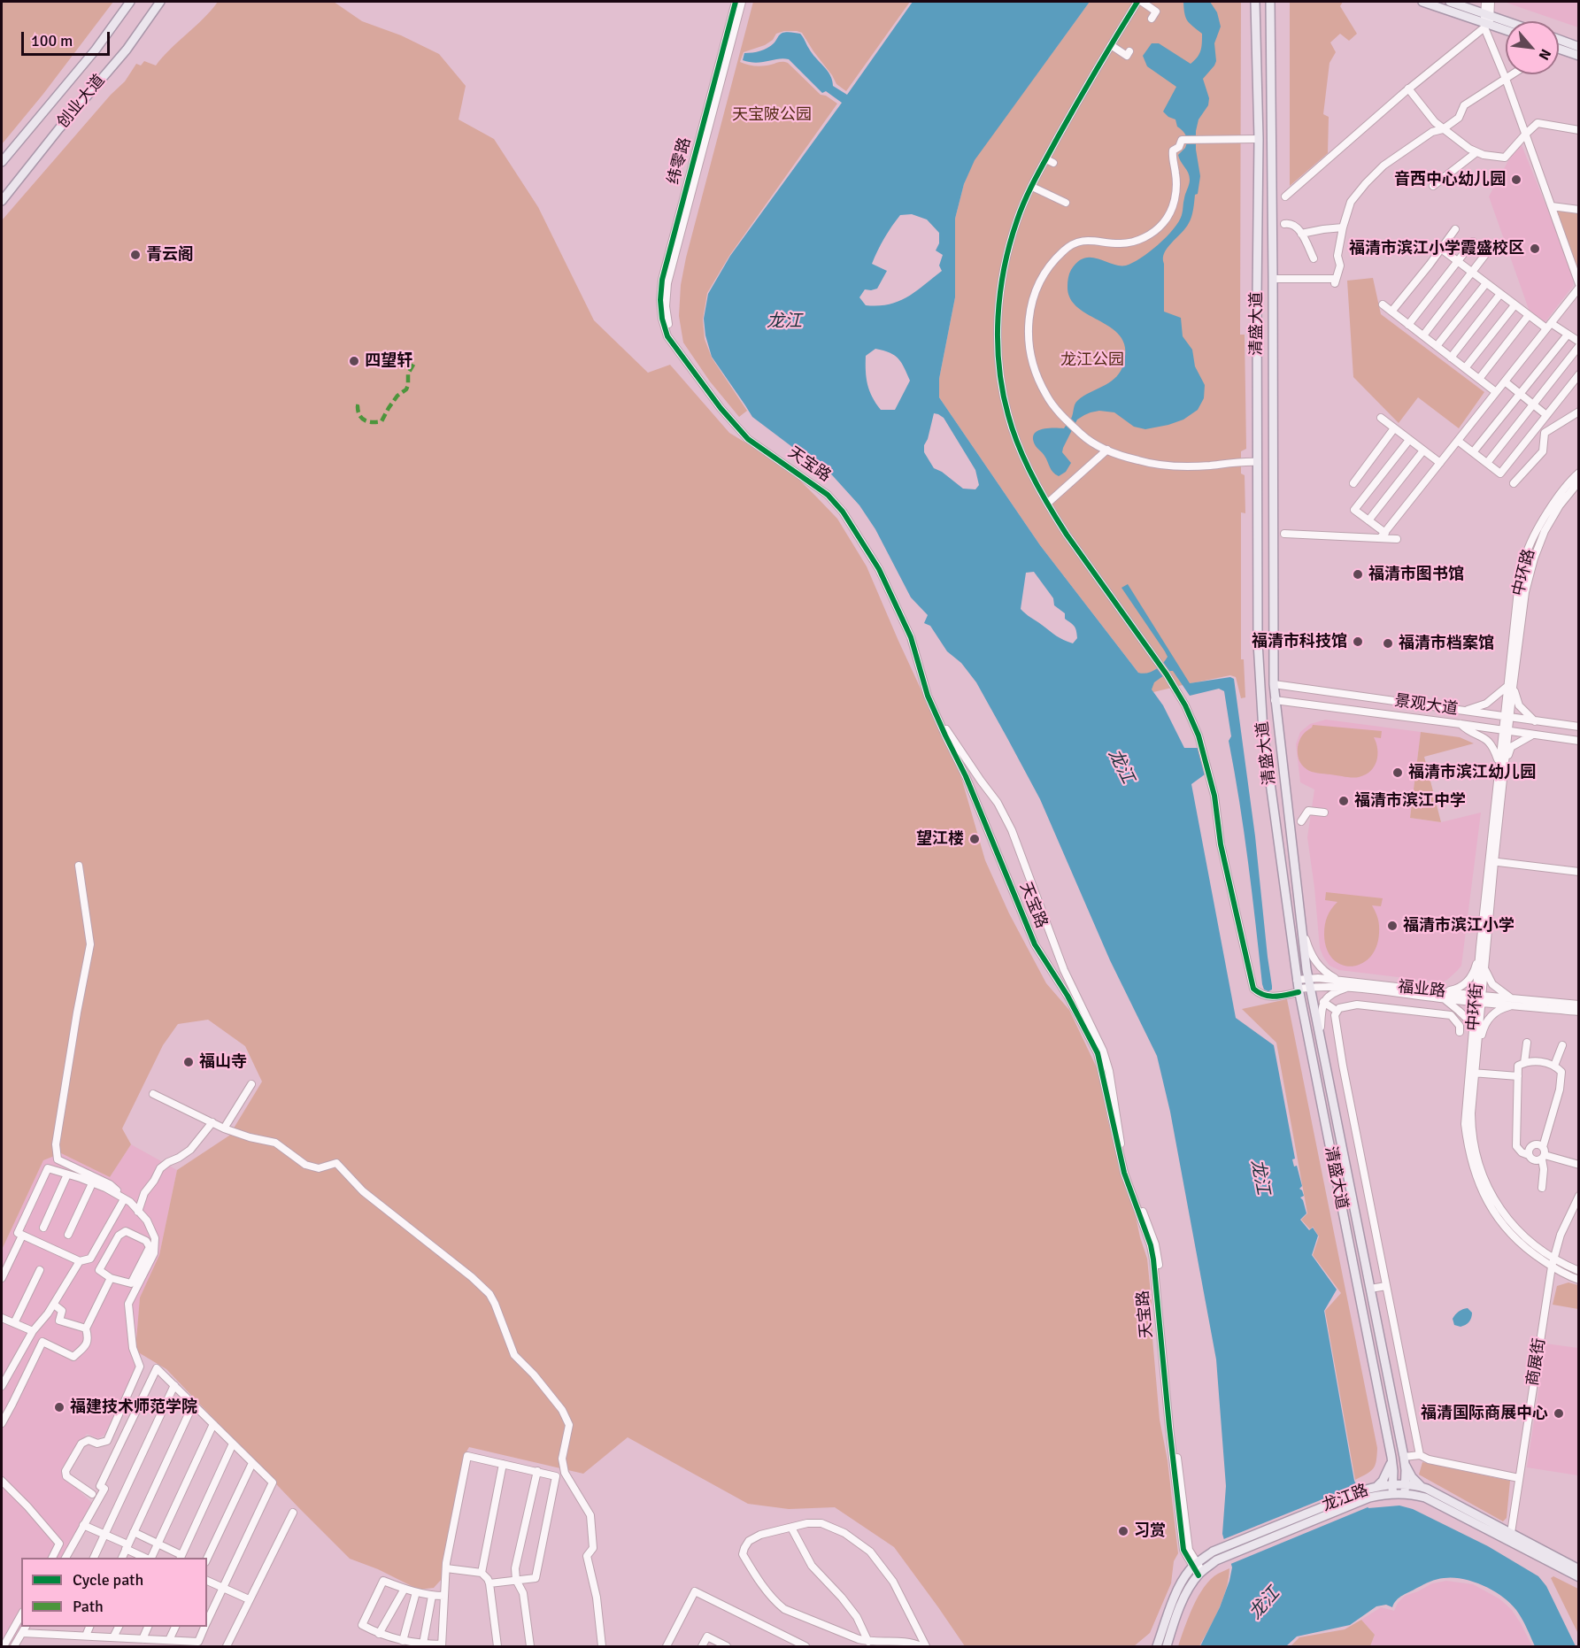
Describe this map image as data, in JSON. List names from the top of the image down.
{
  "streets": {
    "main road": ["创业大道", "清盛大道", "龙江路"],
    "street": [
      "纬零路",
      "天宝路",
      "中环路",
      "景观大道",
      "福业路",
      "中环街",
      "商展街"
    ]
  },
  "crossings": [
    ["纬零路", "天宝路"],
    ["清盛大道", "景观大道"],
    ["清盛大道", "福业路"],
    ["清盛大道", "龙江路"],
    ["天宝路", "龙江路"],
    ["中环路", "中环街"],
    ["景观大道", "中环街"],
    ["福业路", "中环街"],
    ["中环街", "商展街"],
    ["商展街", "龙江路"]
  ],
  "water": ["龙江"],
  "parks": ["天宝陂公园", "龙江公园"],
  "places": [
    "音西中心幼儿园",
    "福清市滨江小学霞盛校区",
    "青云阁",
    "四望轩",
    "福清市图书馆",
    "福清市科技馆",
    "福清市档案馆",
    "福清市滨江幼儿园",
    "福清市滨江中学",
    "望江楼",
    "福清市滨江小学",
    "福山寺",
    "福建技术师范学院",
    "福清国际商展中心",
    "习赏"
  ],
  "legend": ["Cycle path", "Path"],
  "scale_bar": "100 m",
  "north": "bottom right"
}
